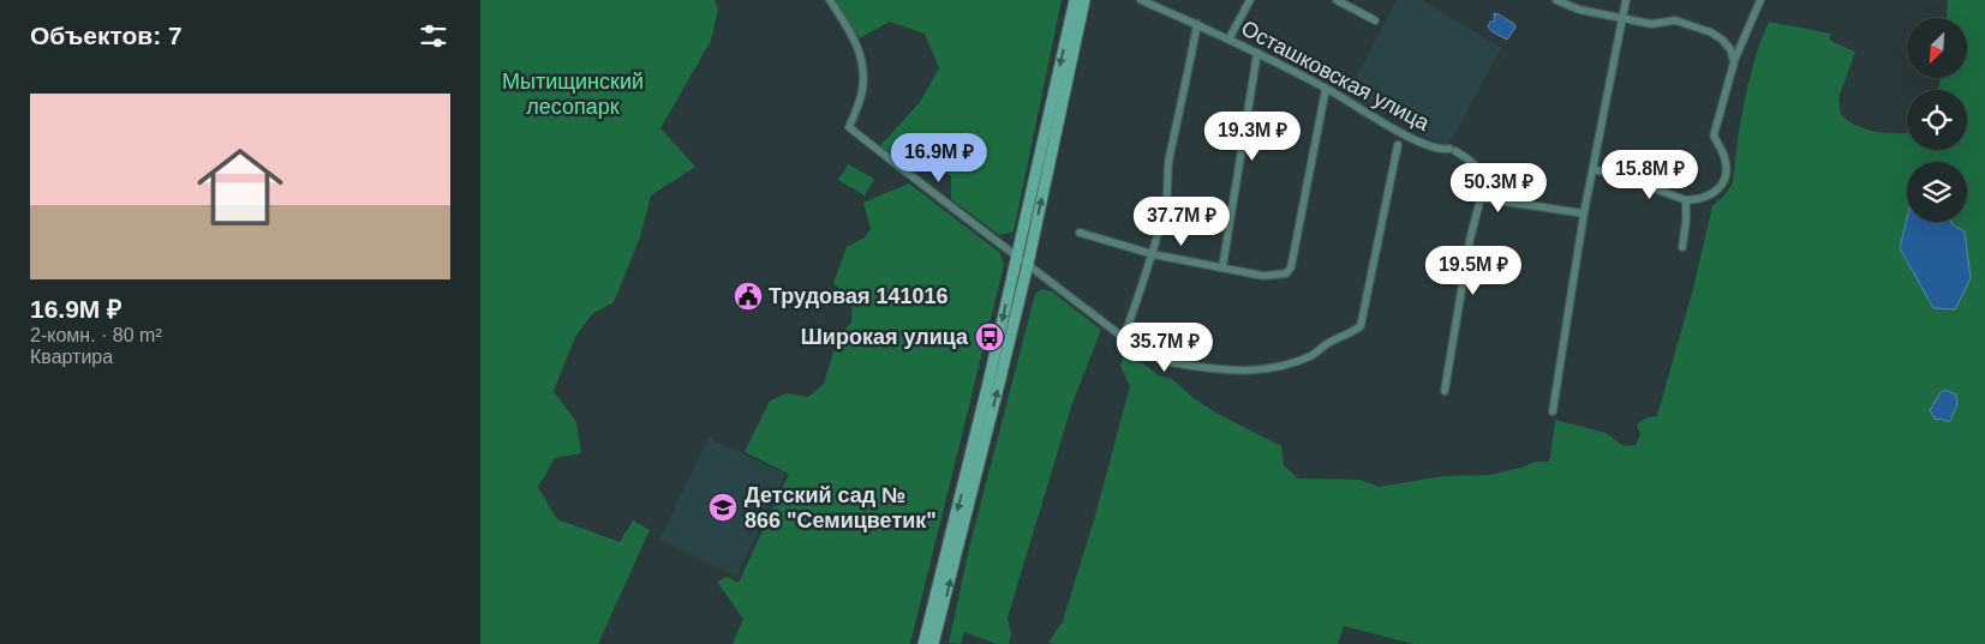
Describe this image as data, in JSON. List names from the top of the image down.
{
  "streets": {
    "street": ["Осташковская улица"]
  },
  "parks": ["Мытищинский лесопарк"],
  "places": {
    "public building": ["Трудовая 141016"],
    "bus stop": ["Широкая улица"],
    "school or university": ["Детский сад № 866 \"Семицветик\""]
  },
  "north": "bottom left",
  "page": {
    "heading": "Объектов: 7",
    "list": [
      {
        "name": "16.9M ₽",
        "note": "2-комн. · 80 m² · Квартира"
      }
    ],
    "price": [
      "19.3M ₽",
      "16.9M ₽",
      "15.8M ₽",
      "50.3M ₽",
      "37.7M ₽",
      "19.5M ₽",
      "35.7M ₽"
    ]
  }
}
